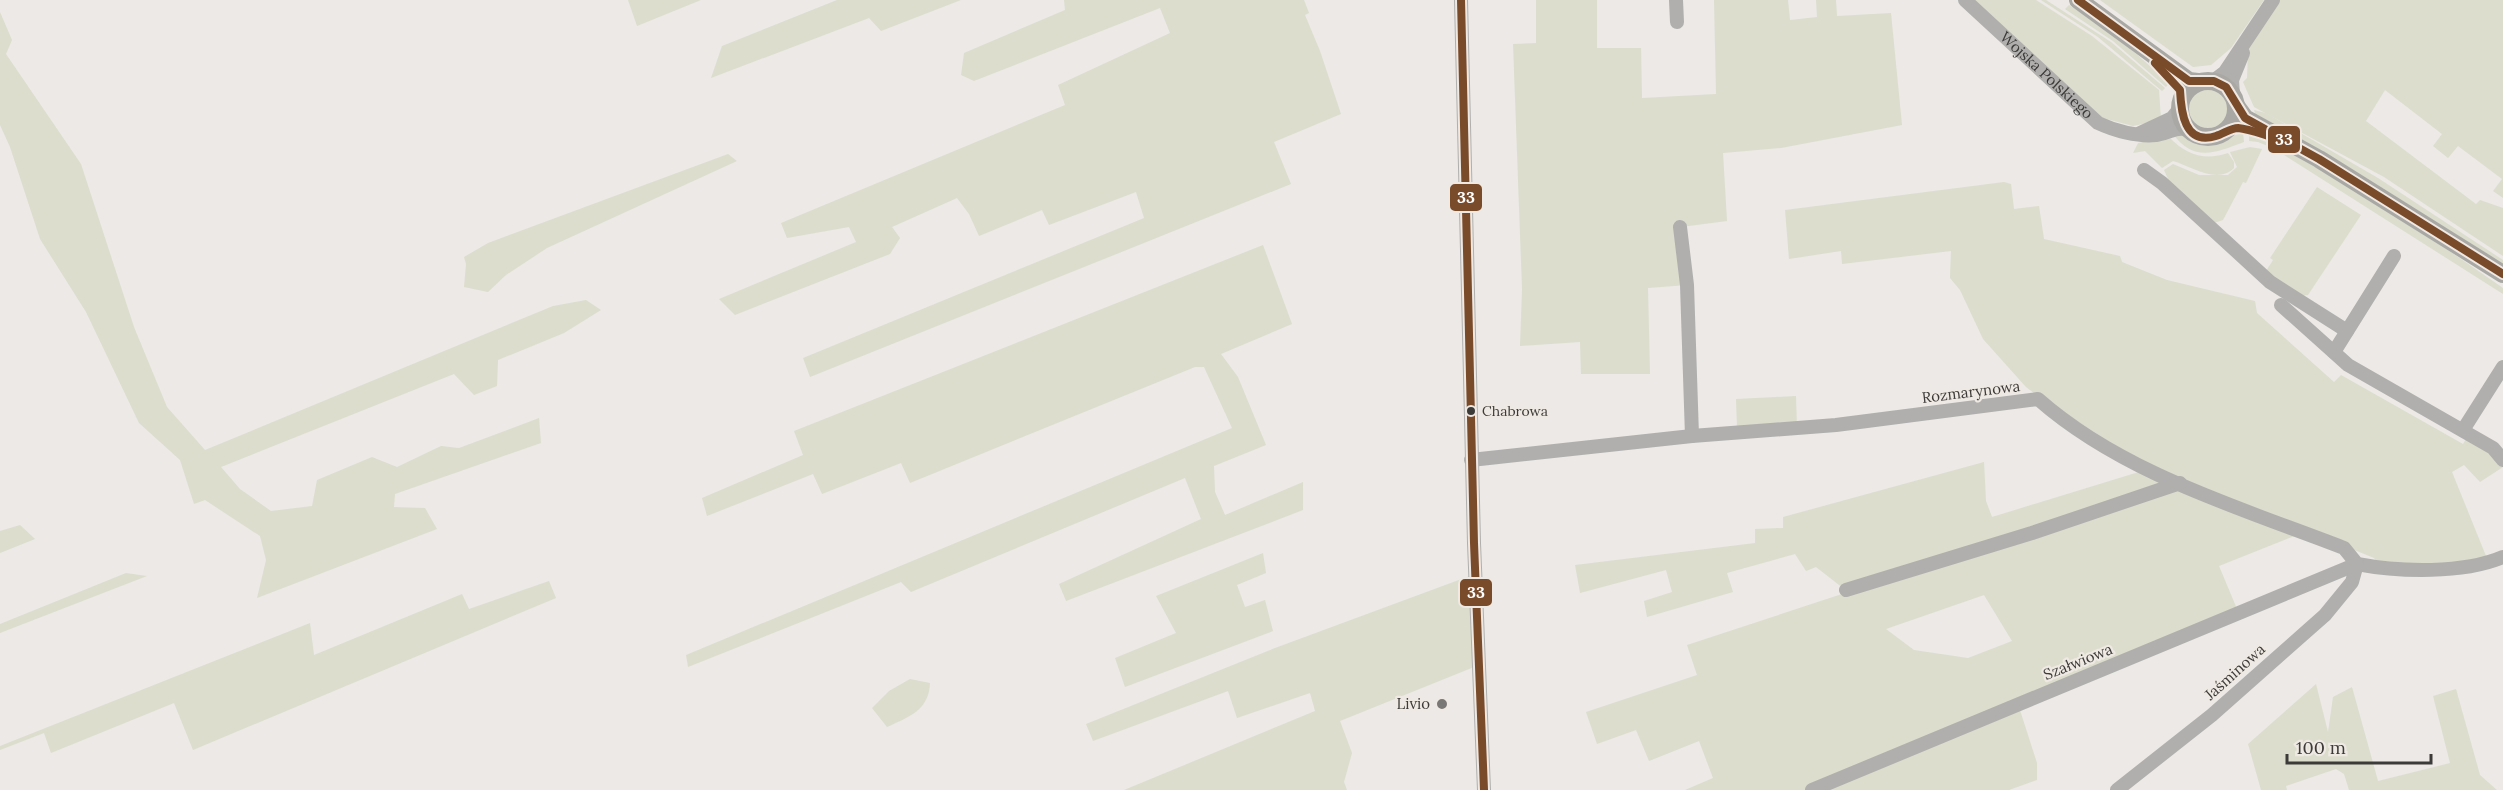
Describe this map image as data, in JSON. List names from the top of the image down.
{
  "streets": {
    "street": [
      "Wojska Polskiego",
      "Rozmarynowa",
      "Szałwiowa",
      "Jaśminowa"
    ]
  },
  "crossings": [
    ["Rozmarynowa", "Szałwiowa"],
    ["Rozmarynowa", "Jaśminowa"],
    ["Szałwiowa", "Jaśminowa"]
  ],
  "places": ["Chabrowa", "Livio"],
  "lines": ["transit line 33"],
  "scale_bar": "100 m"
}
